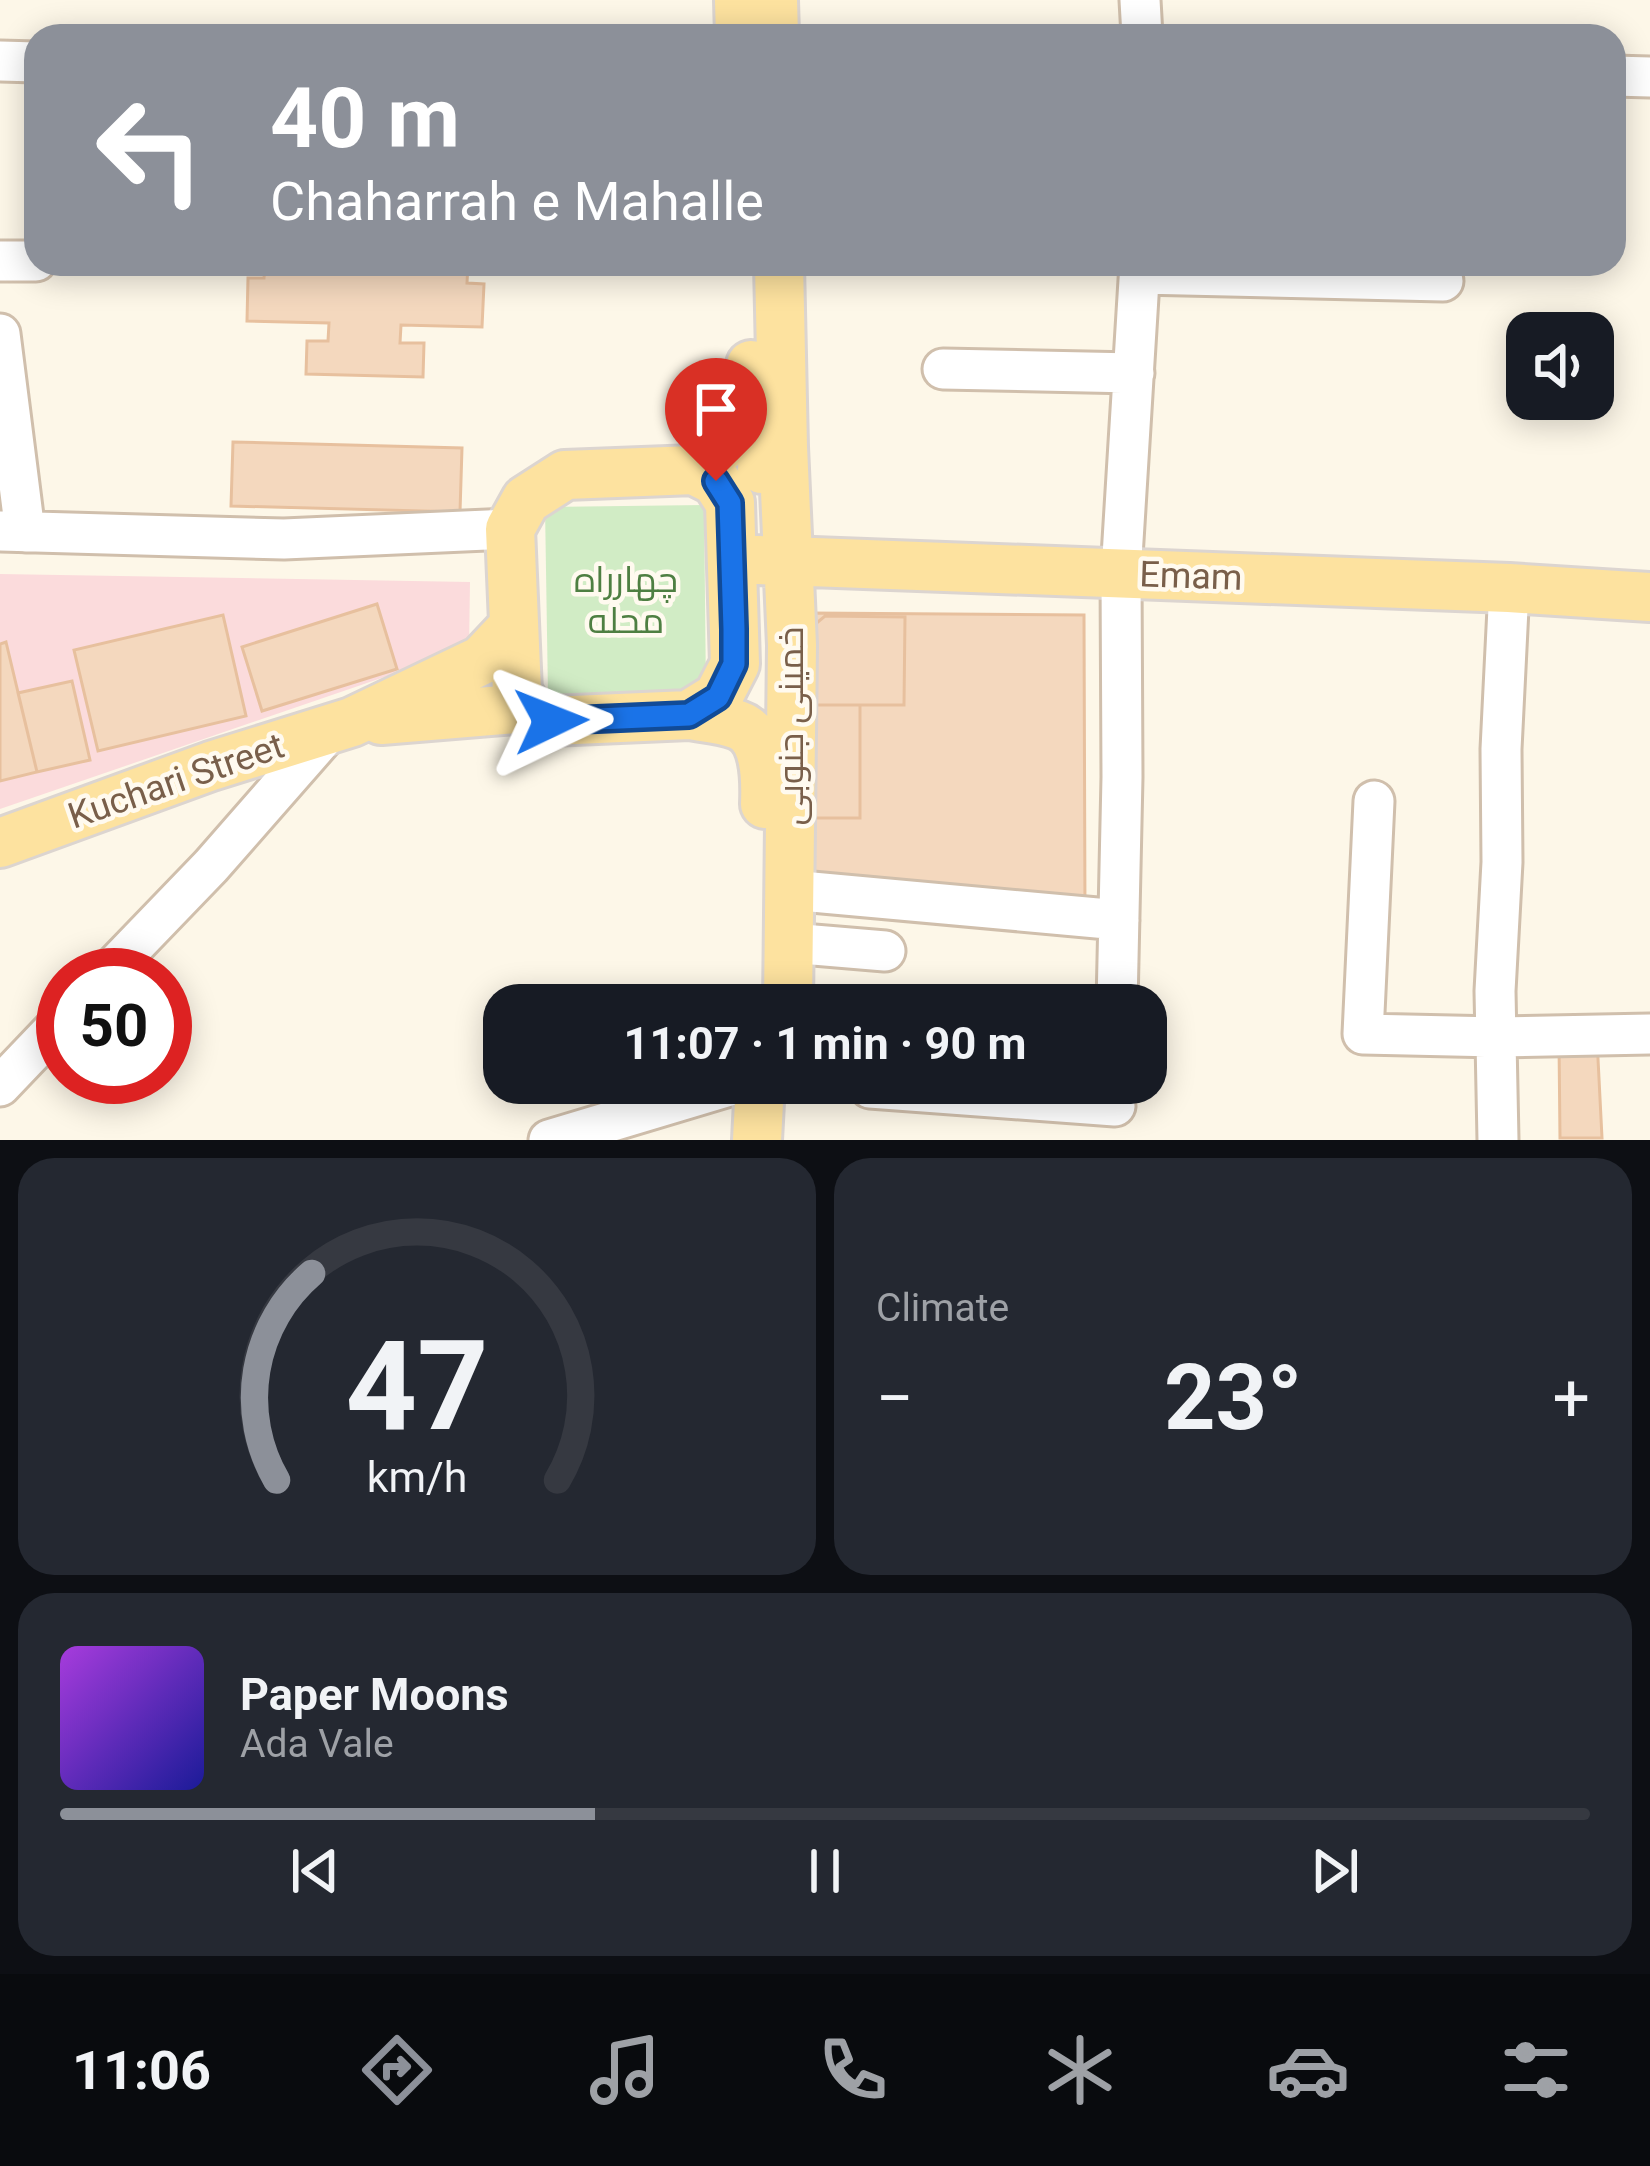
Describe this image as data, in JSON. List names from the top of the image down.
{
  "streets": {
    "main road": ["Emam", "خمینی جنوبی", "Kuchari Street"]
  },
  "crossings": [
    ["Emam", "خمینی جنوبی"]
  ],
  "parks": ["چهارراه محله"],
  "page": {
    "turn": ["40 m", "Chaharrah e Mahalle"],
    "limit": "50",
    "trip": "11:07 · 1 min · 90 m",
    "tile": "Climate",
    "heat": ["−", "23°", "+"],
    "song": ["Paper Moons", "Ada Vale"],
    "tabs": "11:06",
    "gauge": ["47", "km/h"]
  }
}
